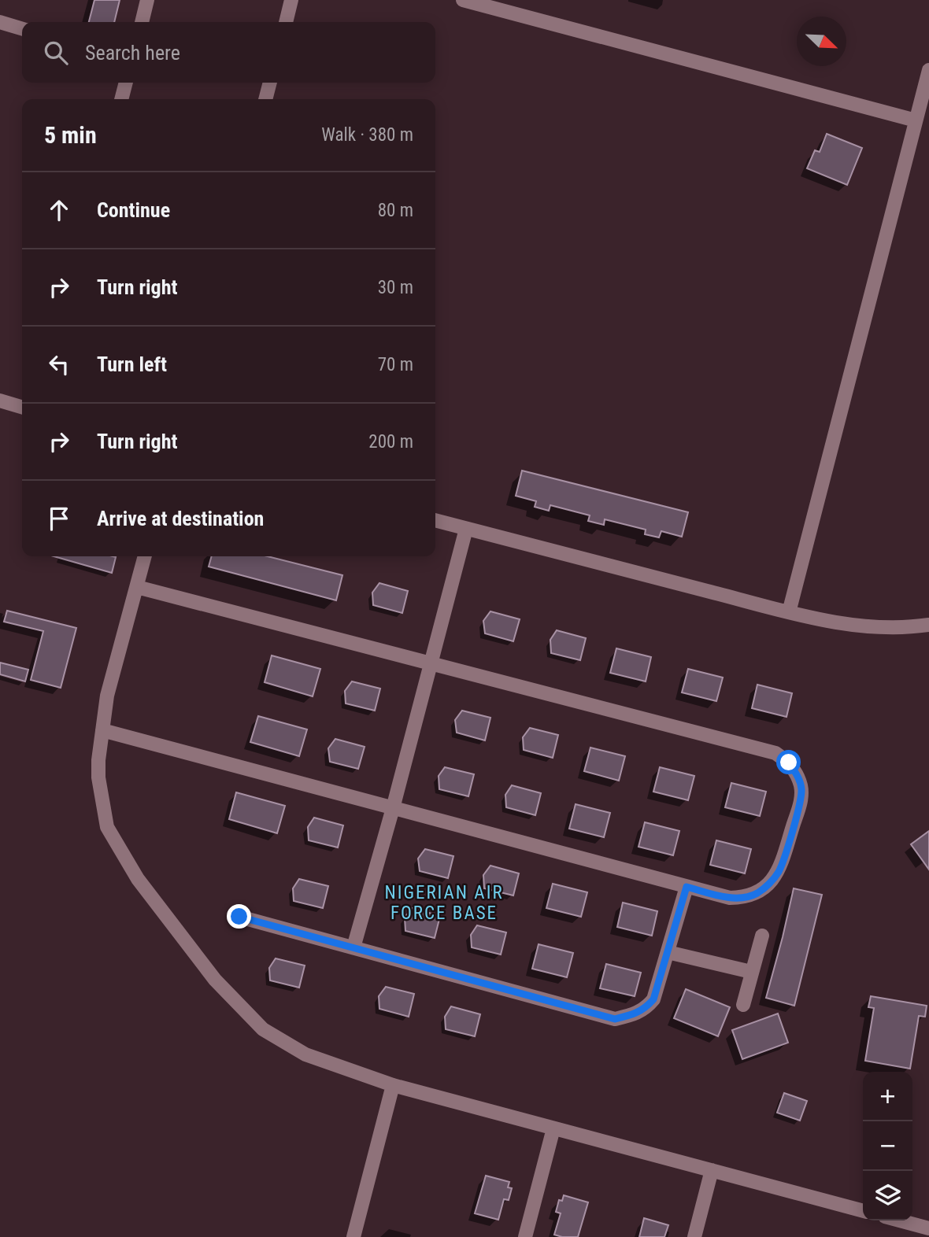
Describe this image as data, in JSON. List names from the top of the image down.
{
  "districts": ["NIGERIAN AIR FORCE BASE"],
  "north": "bottom right",
  "page": {
    "search": "Search here",
    "heading": ["5 min", "Walk · 380 m"],
    "list": [
      ["Continue", "80 m"],
      ["Turn right", "30 m"],
      ["Turn left", "70 m"],
      ["Turn right", "200 m"],
      "Arrive at destination"
    ],
    "map_buttons": ["+", "−"]
  }
}
